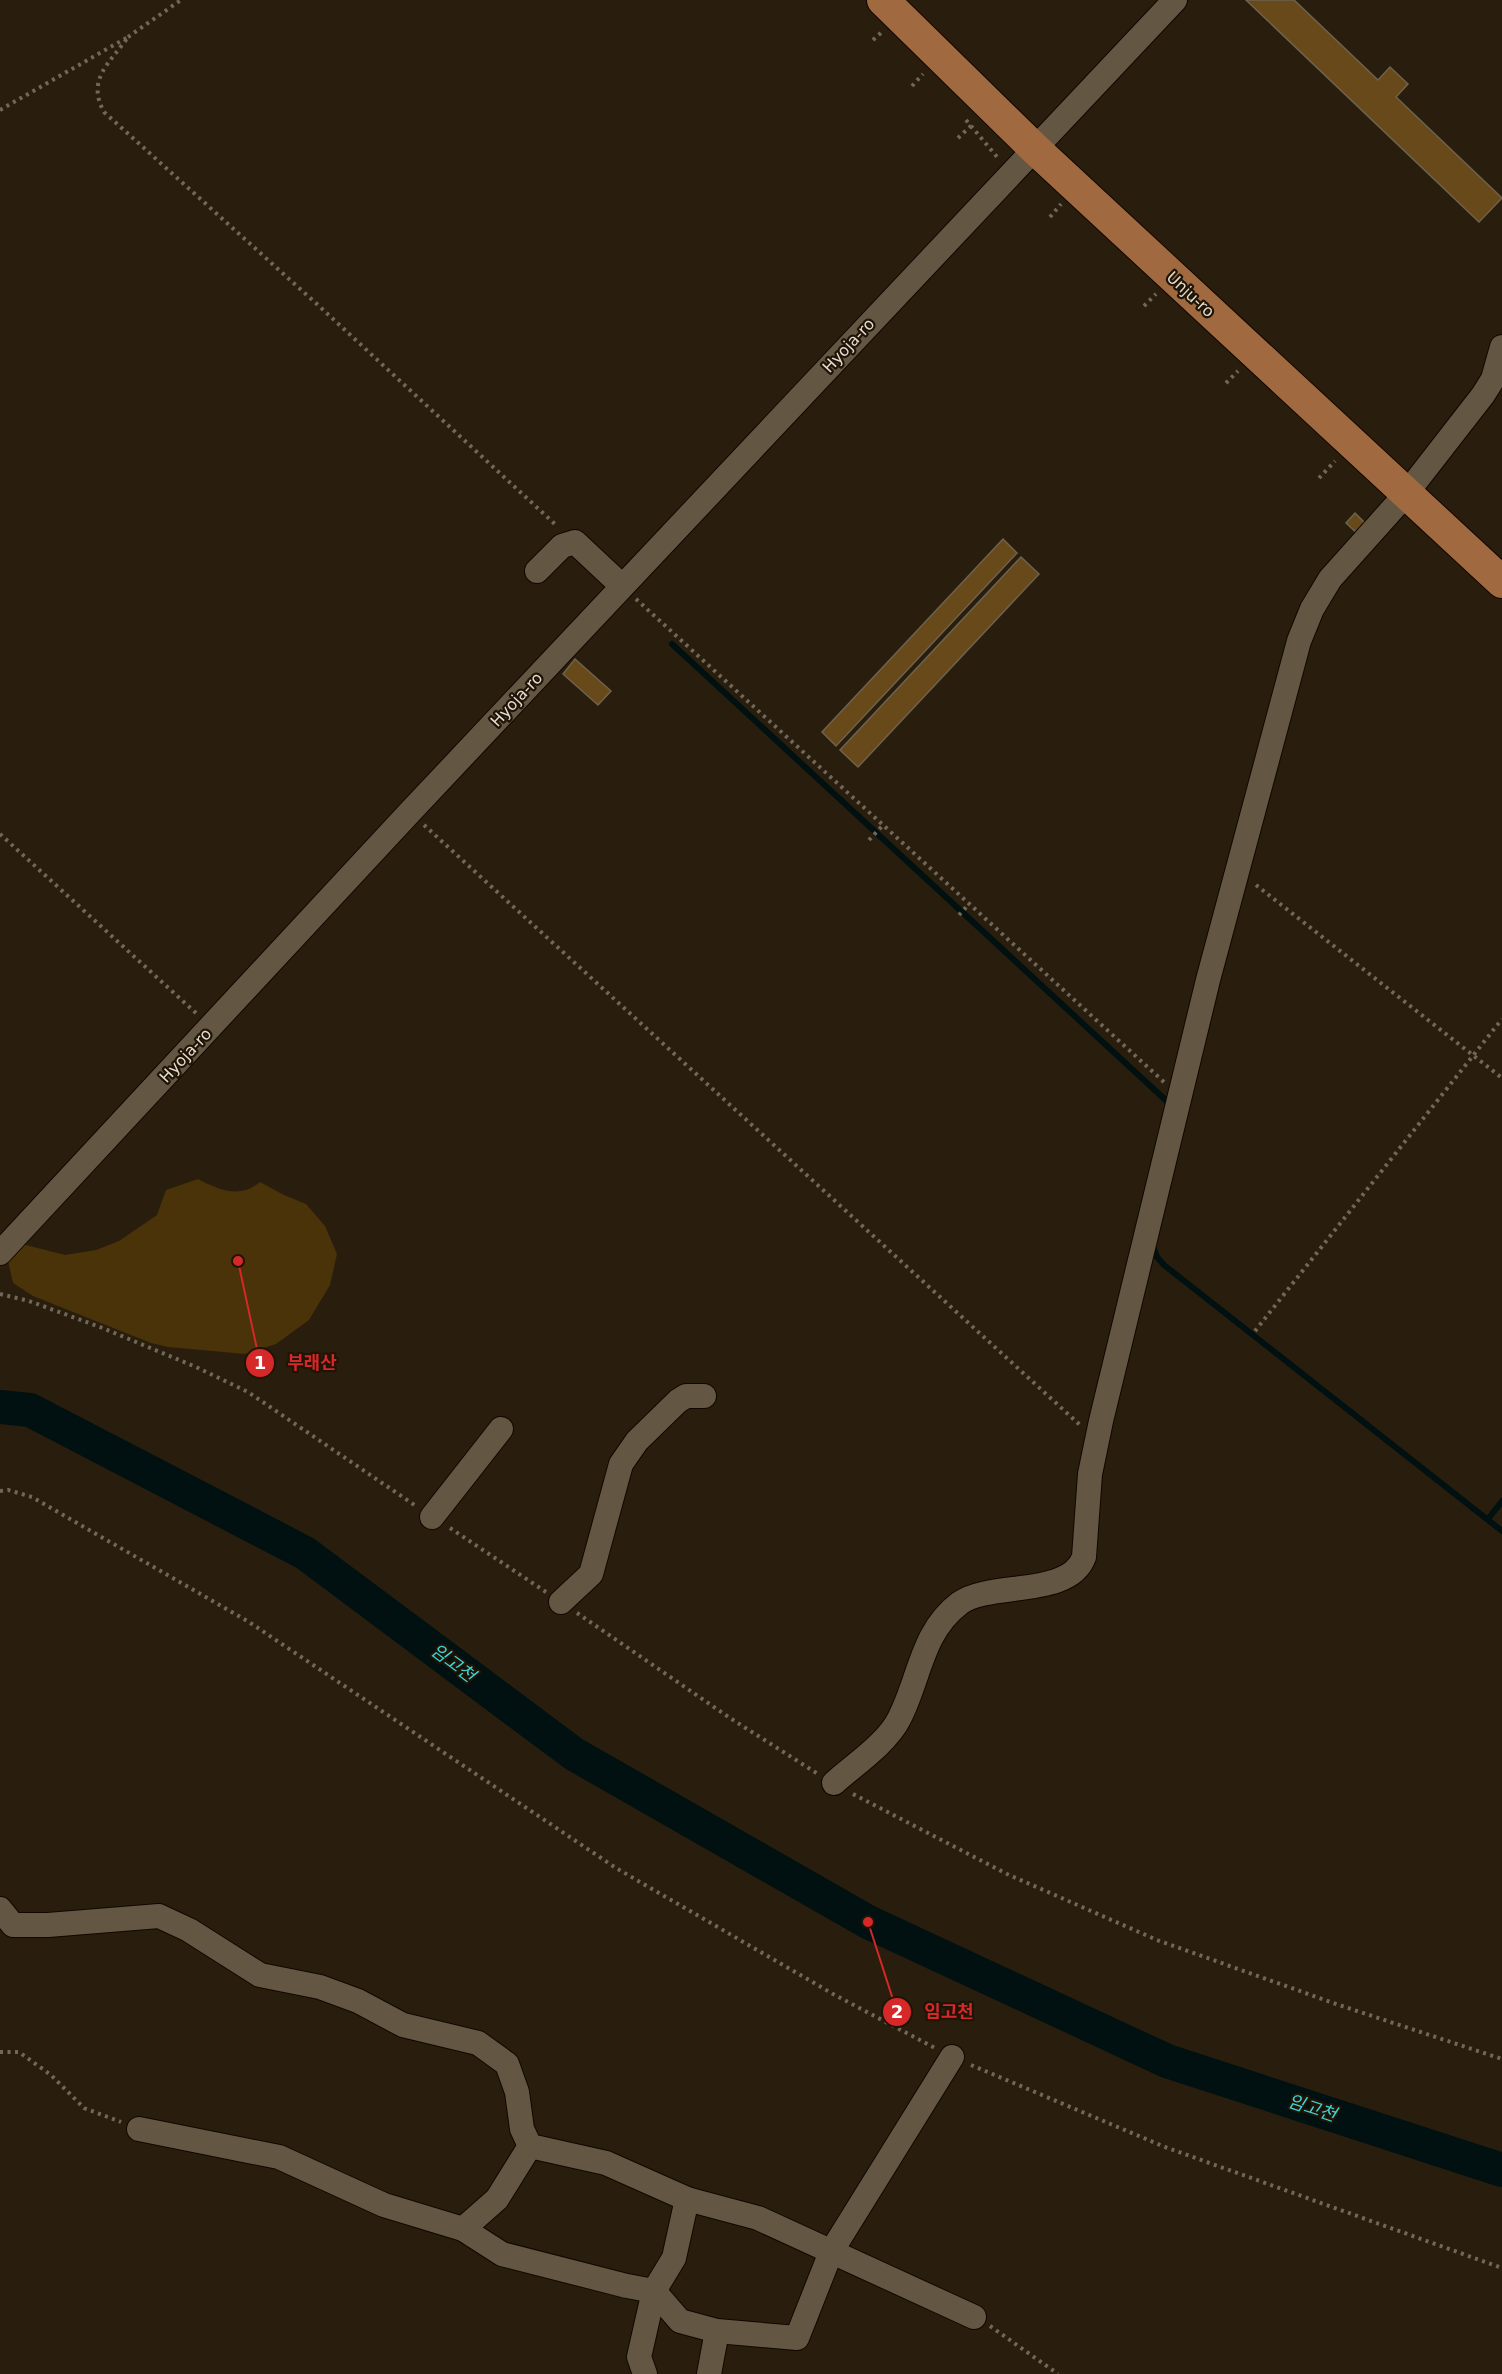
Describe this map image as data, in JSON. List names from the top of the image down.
{
  "streets": {
    "main road": ["Unju-ro"],
    "street": ["Hyoja-ro"]
  },
  "crossings": [
    ["Unju-ro", "Hyoja-ro"]
  ],
  "water": ["임고천"],
  "places": ["부래산", "임고천"]
}
